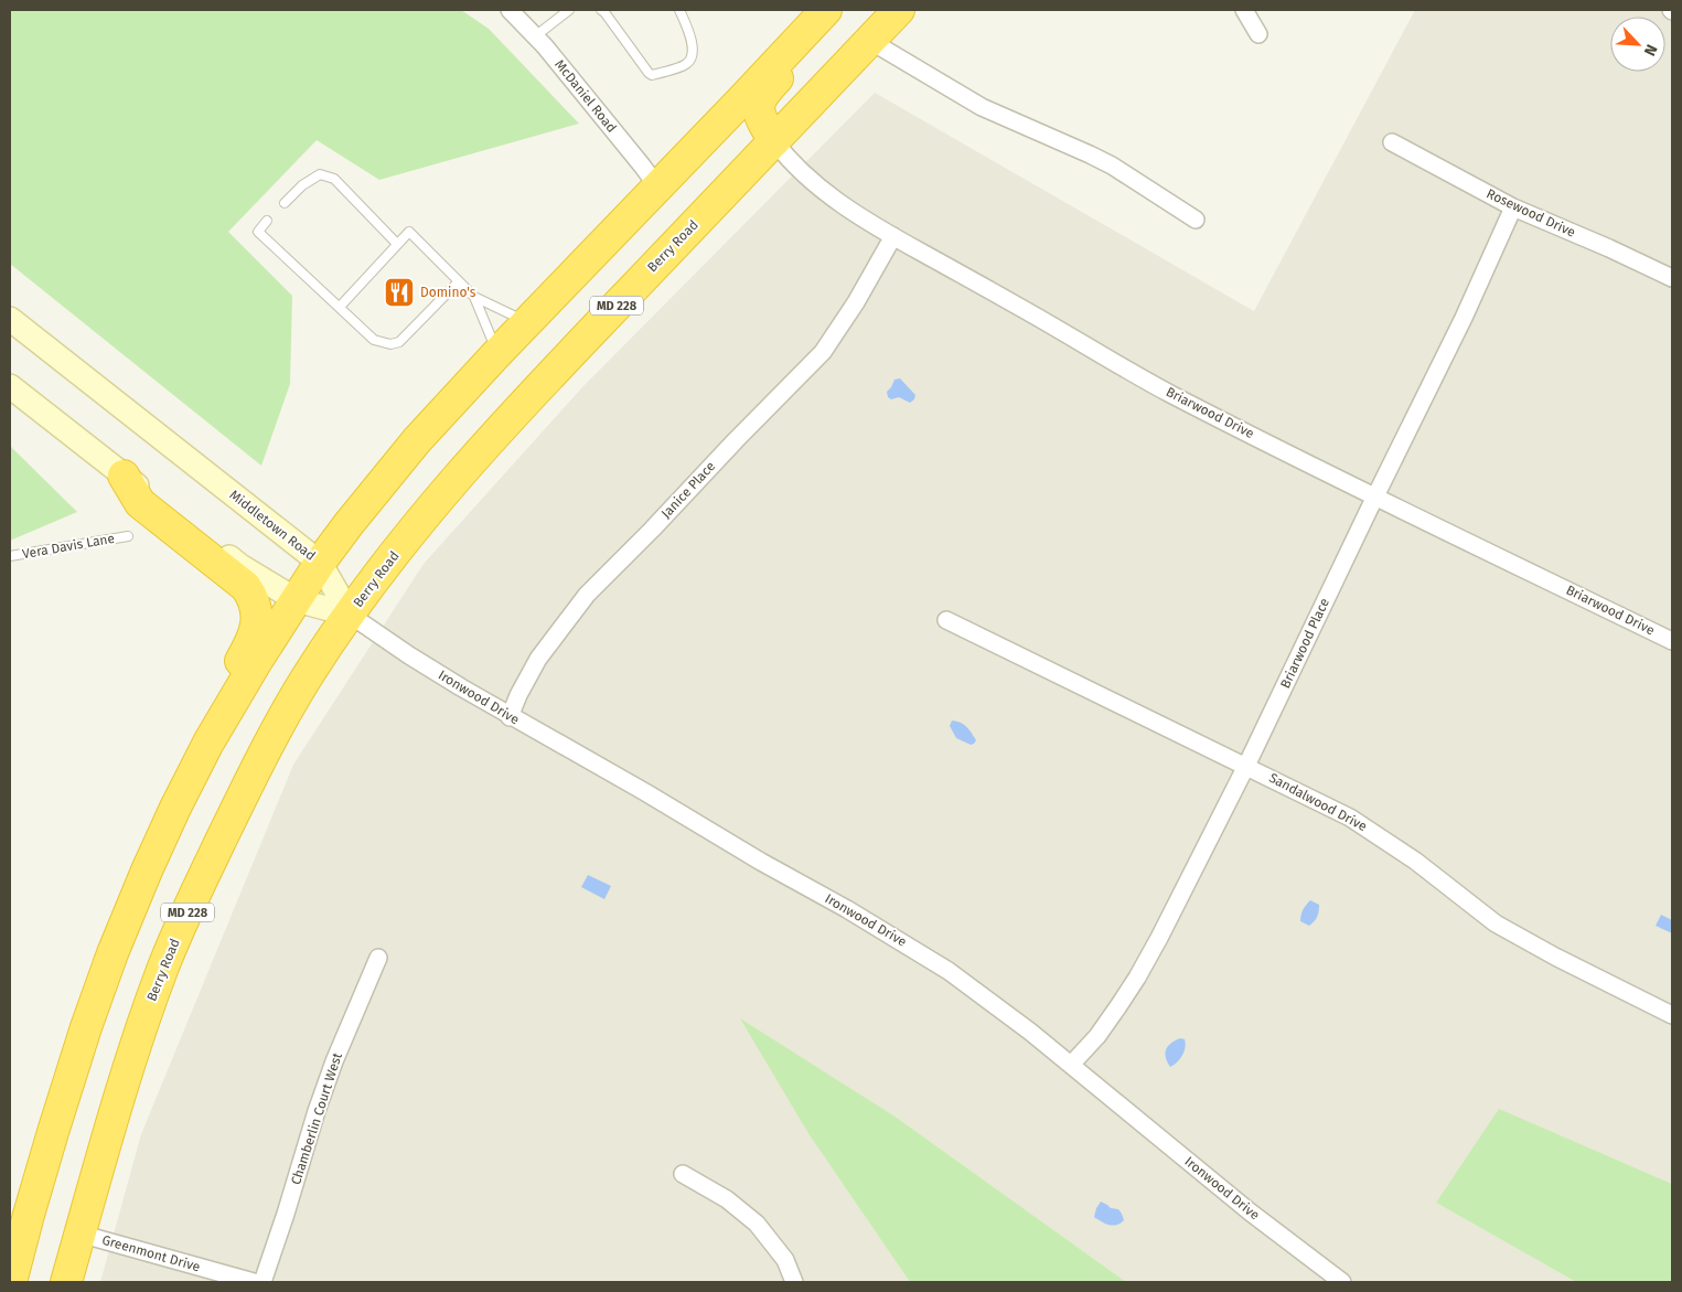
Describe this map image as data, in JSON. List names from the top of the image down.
{
  "streets": {
    "highway": ["Berry Road", "MD 228"],
    "main road": ["Middletown Road"],
    "street": [
      "McDaniel Road",
      "Rosewood Drive",
      "Briarwood Drive",
      "Janice Place",
      "Briarwood Place",
      "Ironwood Drive",
      "Sandalwood Drive",
      "Chamberlin Court West",
      "Greenmont Drive"
    ],
    "lane": ["Vera Davis Lane"]
  },
  "crossings": [
    ["Rosewood Drive", "Briarwood Place"],
    ["Berry Road", "Briarwood Drive"],
    ["Berry Road", "Middletown Road"],
    ["Berry Road", "Ironwood Drive"],
    ["Berry Road", "Greenmont Drive"],
    ["Briarwood Drive", "Janice Place"],
    ["Briarwood Drive", "Briarwood Place"],
    ["Janice Place", "Ironwood Drive"],
    ["Middletown Road", "Ironwood Drive"],
    ["Briarwood Place", "Ironwood Drive"],
    ["Briarwood Place", "Sandalwood Drive"]
  ],
  "places": {
    "restaurant": ["Domino's"]
  },
  "north": "bottom right"
}
